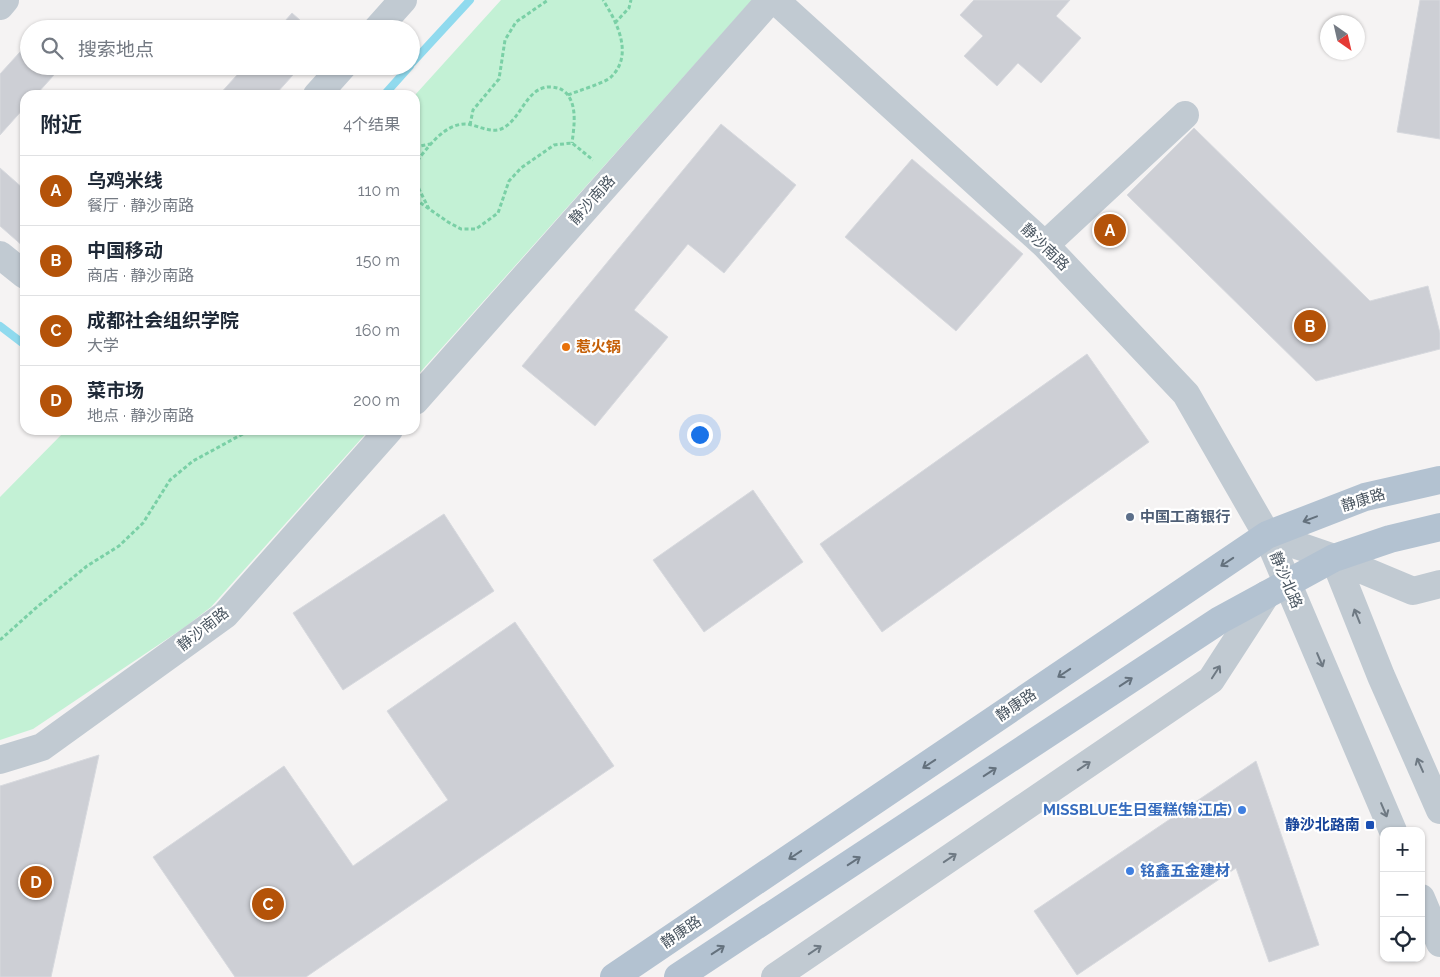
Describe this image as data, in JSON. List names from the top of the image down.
{
  "streets": {
    "main road": ["静康路"],
    "street": ["静沙南路", "静沙北路"]
  },
  "crossings": [
    ["静沙南路", "静康路"],
    ["静沙南路", "静沙北路"],
    ["静康路", "静沙北路"]
  ],
  "places": {
    "other": [
      "惹火锅",
      "中国工商银行",
      "MISSBLUE生日蛋糕(锦江店)",
      "铭鑫五金建材"
    ],
    "transit": ["静沙北路南"]
  },
  "north": "bottom right",
  "page": {
    "search": "搜索地点",
    "heading": ["附近", "4个结果"],
    "list": [
      {
        "mark": "A",
        "name": "乌鸡米线",
        "note": "餐厅 · 静沙南路",
        "value": "110 m"
      },
      {
        "mark": "B",
        "name": "中国移动",
        "note": "商店 · 静沙南路",
        "value": "150 m"
      },
      {
        "mark": "C",
        "name": "成都社会组织学院",
        "note": "大学",
        "value": "160 m"
      },
      {
        "mark": "D",
        "name": "菜市场",
        "note": "地点 · 静沙南路",
        "value": "200 m"
      }
    ],
    "pins": [
      "A",
      "B",
      "D",
      "C"
    ],
    "map_buttons": ["+", "−"]
  }
}
